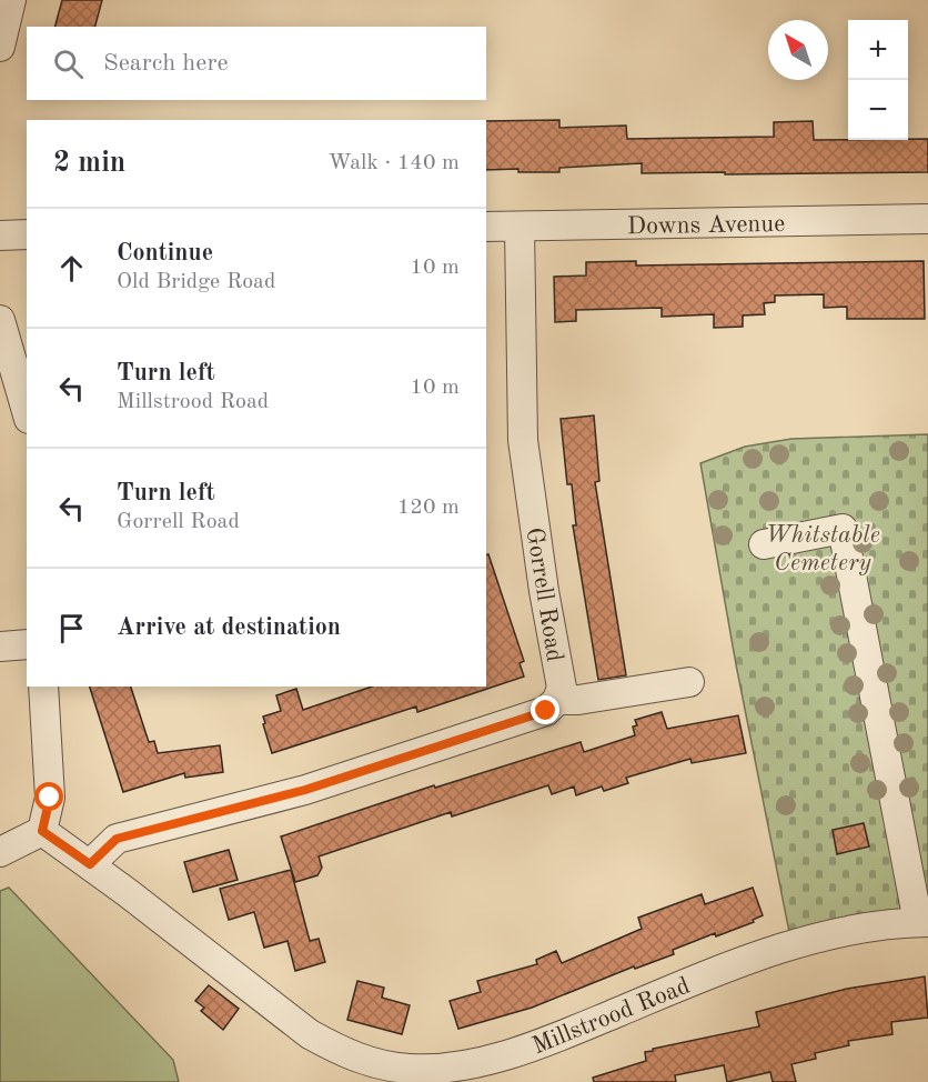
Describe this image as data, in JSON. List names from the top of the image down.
{
  "streets": {
    "street": ["Downs Avenue", "Gorrell Road", "Millstrood Road"]
  },
  "crossings": [
    ["Downs Avenue", "Gorrell Road"]
  ],
  "parks": ["Whitstable Cemetery"],
  "north": "top left",
  "page": {
    "map_buttons": ["+", "−"],
    "search": "Search here",
    "heading": ["2 min", "Walk · 140 m"],
    "list": [
      ["Continue", "Old Bridge Road", "10 m"],
      ["Turn left", "Millstrood Road", "10 m"],
      ["Turn left", "Gorrell Road", "120 m"],
      "Arrive at destination"
    ]
  }
}
